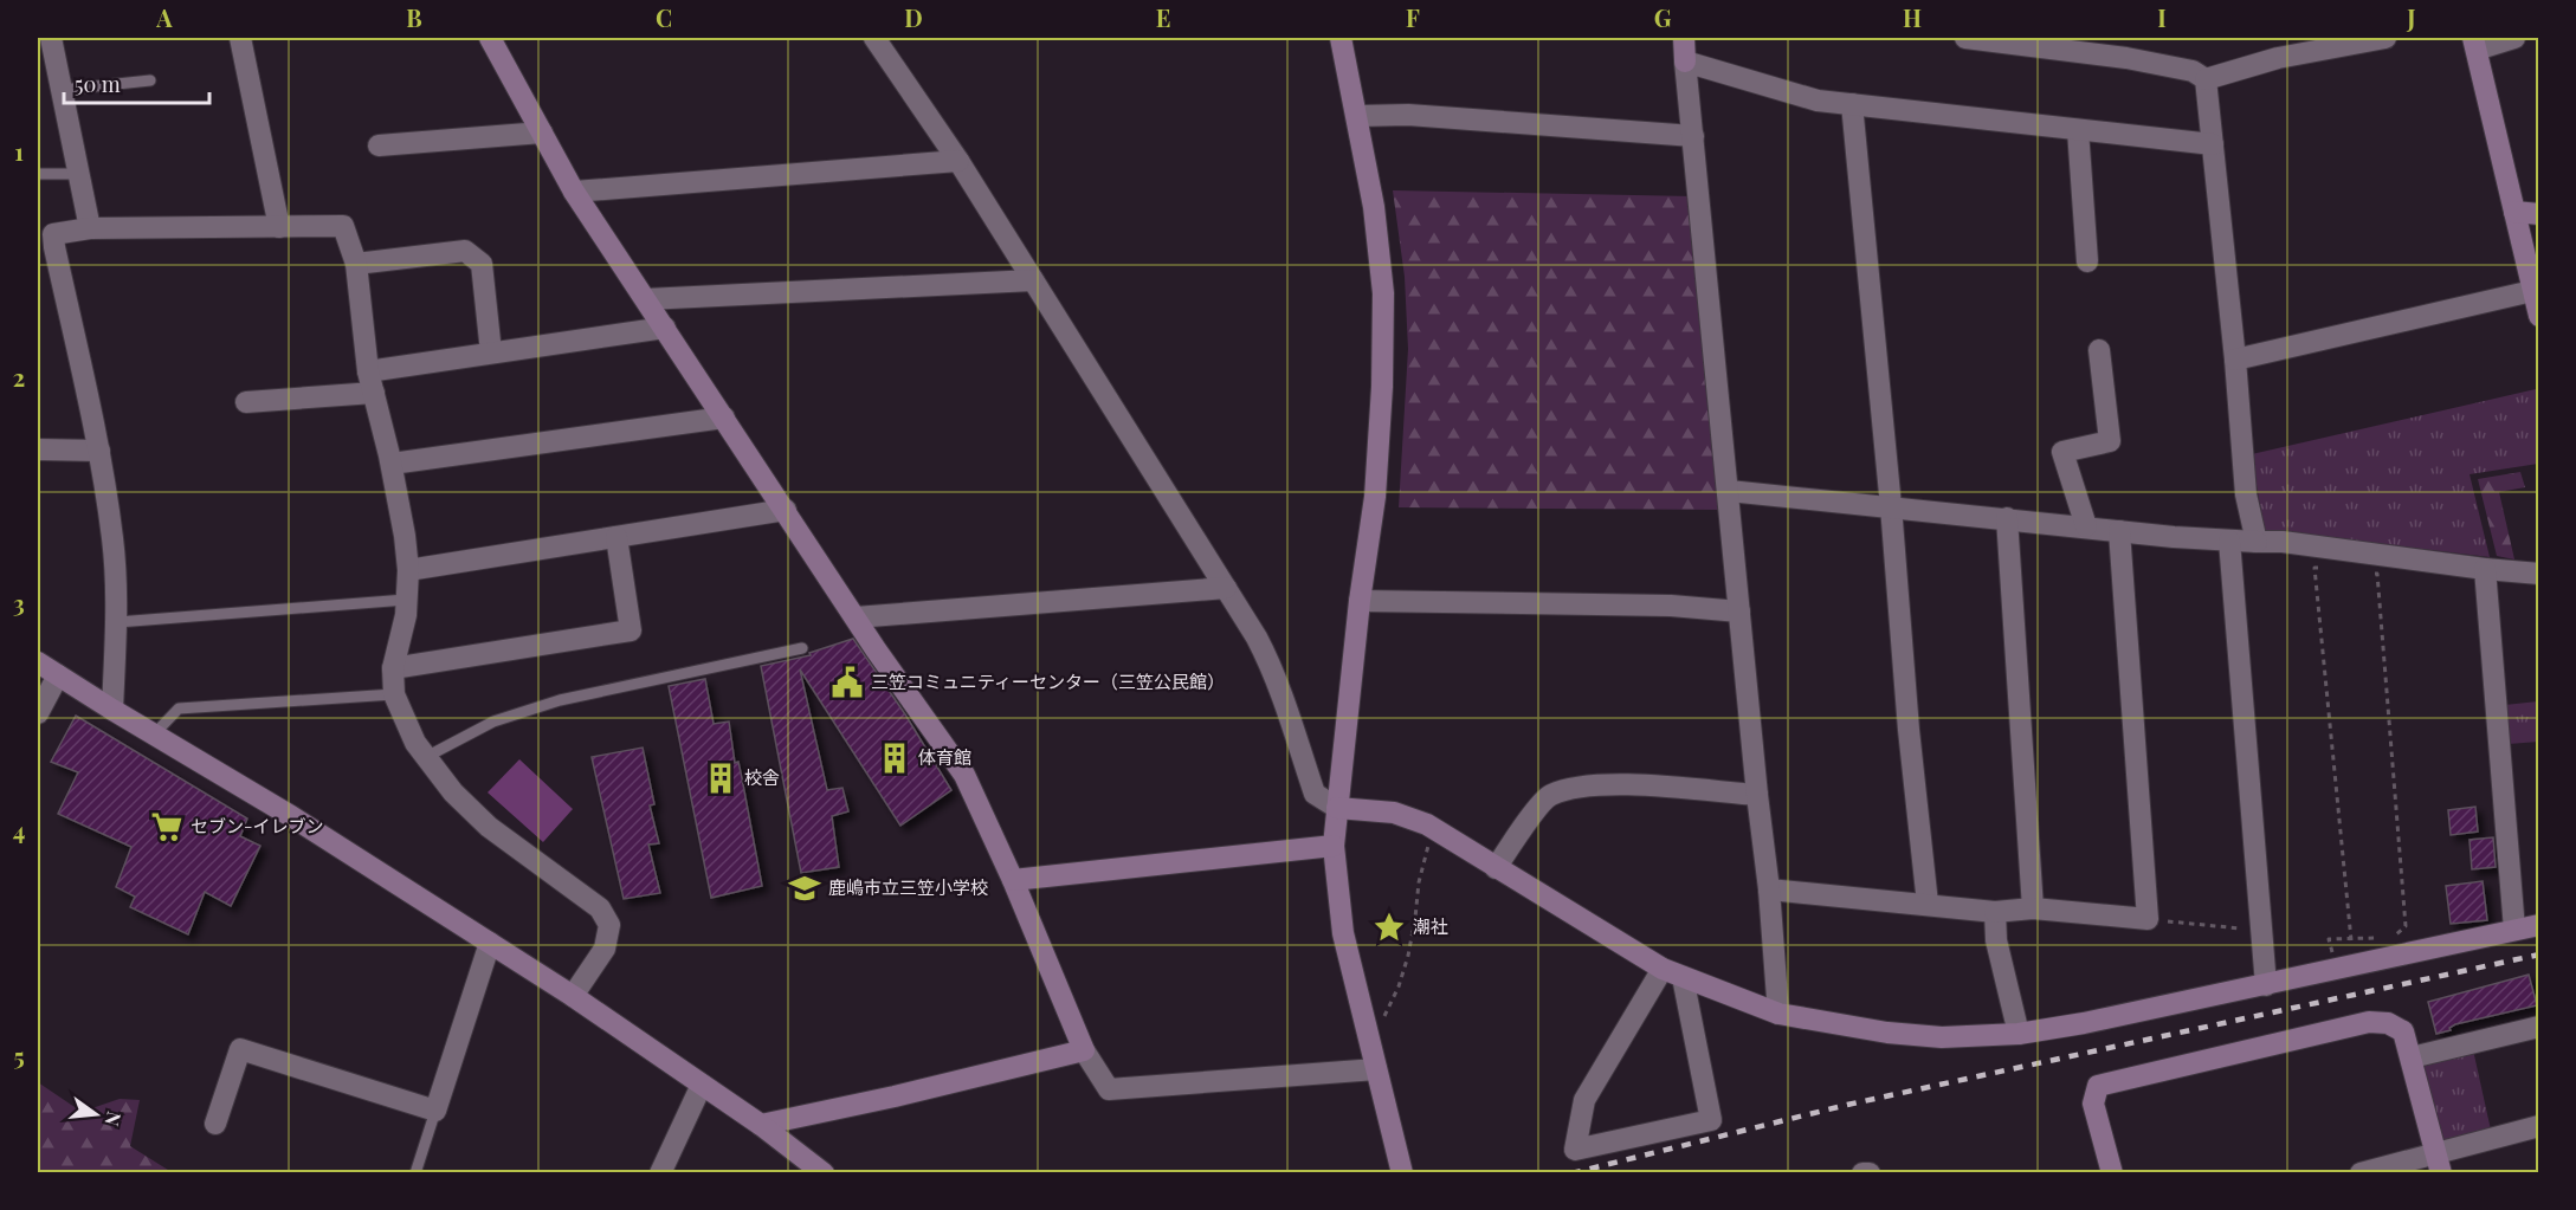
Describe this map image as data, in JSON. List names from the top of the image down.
{
  "places": {
    "public building": ["三笠コミュニティーセンター（三笠公民館）"],
    "building": ["体育館", "校舎"],
    "supermarket": ["セブン-イレブン"],
    "school or university": ["鹿嶋市立三笠小学校"],
    "place": ["潮社"]
  },
  "scale_bar": "50 m",
  "north": "right",
  "grid": {
    "columns": [
      "A",
      "B",
      "C",
      "D",
      "E",
      "F",
      "G",
      "H",
      "I",
      "J"
    ],
    "rows": [
      "1",
      "2",
      "3",
      "4",
      "5"
    ]
  }
}
